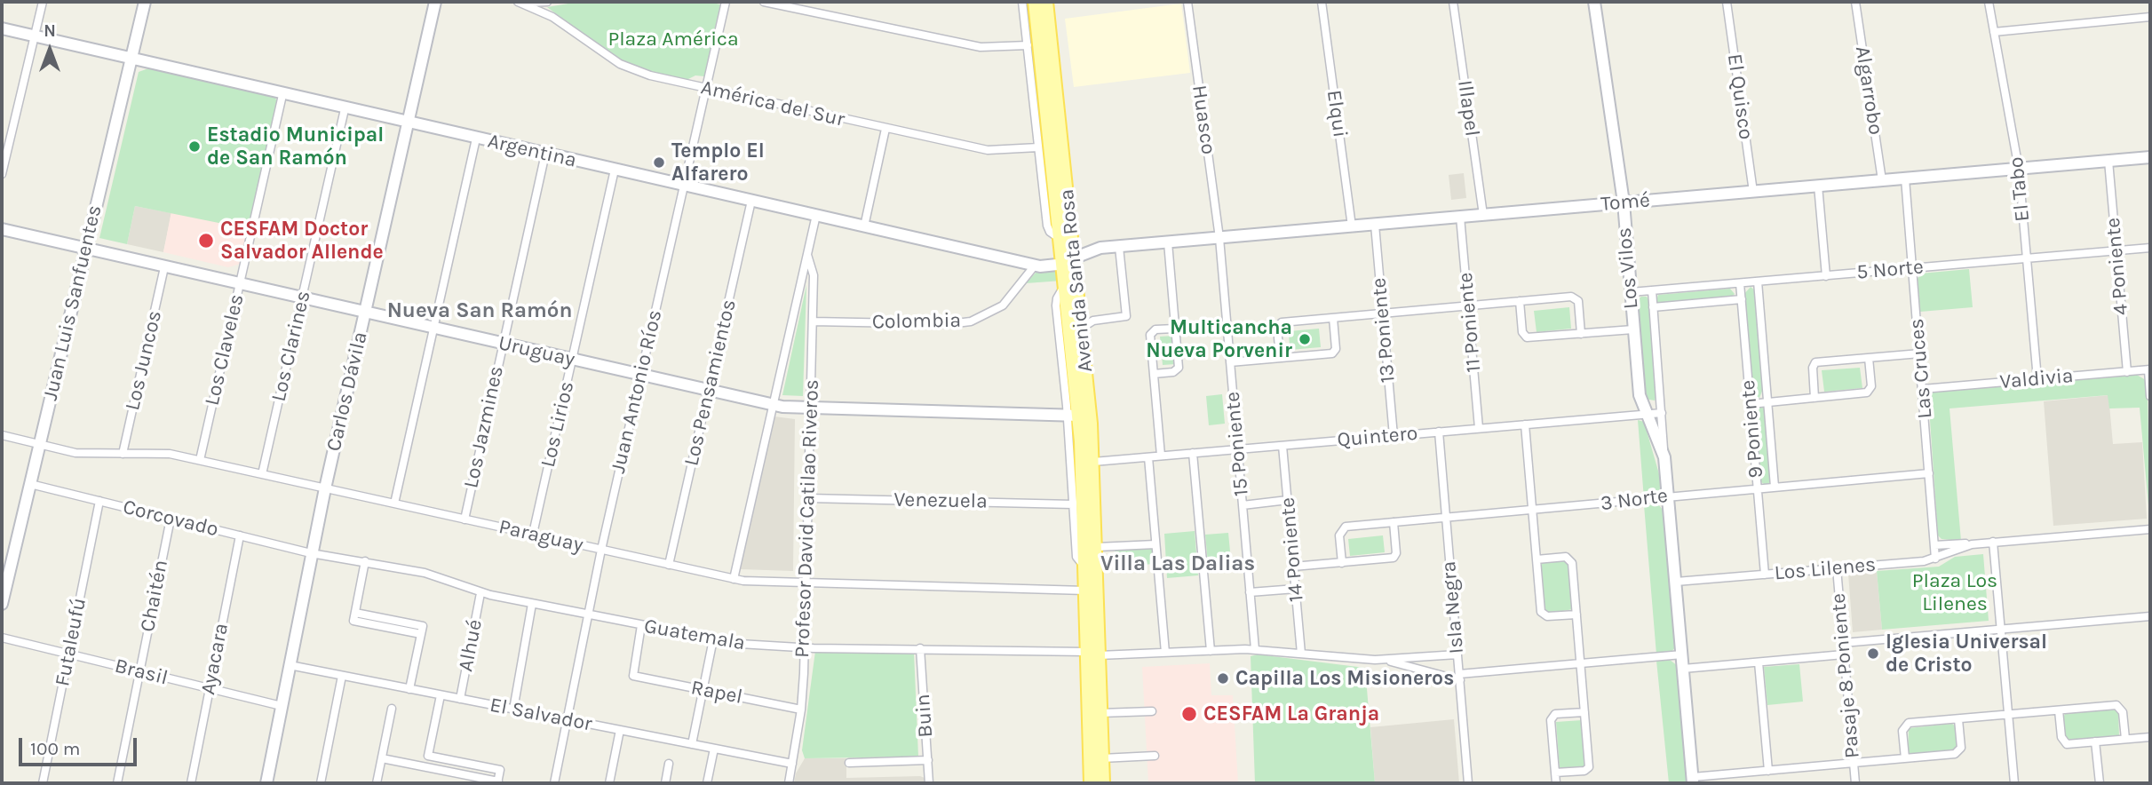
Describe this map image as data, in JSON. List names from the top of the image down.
{
  "streets": {
    "main road": ["Avenida Santa Rosa"],
    "street": [
      "Algarrobo",
      "El Quisco",
      "América del Sur",
      "Illapel",
      "Elqui",
      "Huasco",
      "Argentina",
      "El Tabo",
      "Tomé",
      "4 Poniente",
      "Los Vilos",
      "5 Norte",
      "Juan Luis Sanfuentes",
      "Colombia",
      "11 Poniente",
      "13 Poniente",
      "Los Clarines",
      "Los Claveles",
      "Uruguay",
      "Los Juncos",
      "Las Cruces",
      "Valdivia",
      "Los Pensamientos",
      "Carlos Dávila",
      "Juan Antonio Ríos",
      "Los Lirios",
      "Los Jazmines",
      "9 Poniente",
      "Quintero",
      "15 Poniente",
      "3 Norte",
      "Venezuela",
      "Corcovado",
      "Profesor David Catilao Riveros",
      "Paraguay",
      "14 Poniente",
      "Los Lilenes",
      "Chaitén",
      "Isla Negra",
      "Guatemala",
      "Futaleufú",
      "Alhué",
      "Ayacara",
      "Brasil",
      "Pasaje 8 Poniente",
      "Rapel",
      "El Salvador",
      "Buin"
    ]
  },
  "crossings": [
    ["Algarrobo", "Tomé"],
    ["El Quisco", "Tomé"],
    ["América del Sur", "Avenida Santa Rosa"],
    ["América del Sur", "Juan Antonio Ríos"],
    ["Illapel", "Tomé"],
    ["Elqui", "Tomé"],
    ["Huasco", "Tomé"],
    ["Huasco", "15 Poniente"],
    ["Argentina", "Tomé"],
    ["Argentina", "Avenida Santa Rosa"],
    ["Argentina", "Juan Luis Sanfuentes"],
    ["Argentina", "Colombia"],
    ["Argentina", "Los Clarines"],
    ["Argentina", "Los Claveles"],
    ["Argentina", "Los Pensamientos"],
    ["Argentina", "Carlos Dávila"],
    ["Argentina", "Juan Antonio Ríos"],
    ["Argentina", "Los Lirios"],
    ["Argentina", "Los Jazmines"],
    ["Argentina", "Profesor David Catilao Riveros"],
    ["El Tabo", "Tomé"],
    ["El Tabo", "5 Norte"],
    ["El Tabo", "Valdivia"],
    ["Tomé", "4 Poniente"],
    ["Tomé", "Los Vilos"],
    ["Tomé", "Avenida Santa Rosa"],
    ["Tomé", "11 Poniente"],
    ["Tomé", "13 Poniente"],
    ["Tomé", "Las Cruces"],
    ["Tomé", "15 Poniente"],
    ["4 Poniente", "5 Norte"],
    ["4 Poniente", "Valdivia"],
    ["Los Vilos", "5 Norte"],
    ["Los Vilos", "Quintero"],
    ["Los Vilos", "3 Norte"],
    ["Los Vilos", "Los Lilenes"],
    ["5 Norte", "Las Cruces"],
    ["5 Norte", "9 Poniente"],
    ["Avenida Santa Rosa", "Uruguay"],
    ["Avenida Santa Rosa", "Quintero"],
    ["Avenida Santa Rosa", "Venezuela"],
    ["Avenida Santa Rosa", "Paraguay"],
    ["Avenida Santa Rosa", "Guatemala"],
    ["Juan Luis Sanfuentes", "Uruguay"],
    ["Juan Luis Sanfuentes", "Corcovado"],
    ["Juan Luis Sanfuentes", "Paraguay"],
    ["Colombia", "Profesor David Catilao Riveros"],
    ["11 Poniente", "Quintero"],
    ["13 Poniente", "Quintero"],
    ["Los Clarines", "Uruguay"],
    ["Los Clarines", "Paraguay"],
    ["Los Claveles", "Uruguay"],
    ["Los Claveles", "Paraguay"],
    ["Uruguay", "Los Juncos"],
    ["Uruguay", "Los Pensamientos"],
    ["Uruguay", "Carlos Dávila"],
    ["Uruguay", "Juan Antonio Ríos"],
    ["Uruguay", "Los Lirios"],
    ["Uruguay", "Los Jazmines"],
    ["Uruguay", "Profesor David Catilao Riveros"],
    ["Los Juncos", "Paraguay"],
    ["Las Cruces", "Valdivia"],
    ["Las Cruces", "3 Norte"],
    ["Las Cruces", "Los Lilenes"],
    ["Los Pensamientos", "Paraguay"],
    ["Carlos Dávila", "Corcovado"],
    ["Carlos Dávila", "Paraguay"],
    ["Carlos Dávila", "Guatemala"],
    ["Carlos Dávila", "Brasil"],
    ["Carlos Dávila", "El Salvador"],
    ["Juan Antonio Ríos", "Paraguay"],
    ["Juan Antonio Ríos", "Guatemala"],
    ["Juan Antonio Ríos", "El Salvador"],
    ["Los Lirios", "Paraguay"],
    ["Los Jazmines", "Paraguay"],
    ["9 Poniente", "3 Norte"],
    ["9 Poniente", "Los Lilenes"],
    ["Quintero", "15 Poniente"],
    ["Quintero", "14 Poniente"],
    ["Quintero", "Isla Negra"],
    ["15 Poniente", "Guatemala"],
    ["3 Norte", "Isla Negra"],
    ["Venezuela", "Profesor David Catilao Riveros"],
    ["Corcovado", "Chaitén"],
    ["Corcovado", "Guatemala"],
    ["Corcovado", "Futaleufú"],
    ["Corcovado", "Ayacara"],
    ["Profesor David Catilao Riveros", "Paraguay"],
    ["Profesor David Catilao Riveros", "Guatemala"],
    ["Profesor David Catilao Riveros", "Rapel"],
    ["Profesor David Catilao Riveros", "El Salvador"],
    ["14 Poniente", "Guatemala"],
    ["Los Lilenes", "Pasaje 8 Poniente"],
    ["Chaitén", "Brasil"],
    ["Guatemala", "Alhué"],
    ["Guatemala", "Rapel"],
    ["Guatemala", "Buin"],
    ["Futaleufú", "Brasil"],
    ["Alhué", "El Salvador"],
    ["Ayacara", "Brasil"]
  ],
  "districts": ["Nueva San Ramón", "Villa Las Dalias"],
  "parks": ["Plaza América", "Plaza Los Lilenes"],
  "places": [
    "Estadio Municipal de San Ramón",
    "Templo El Alfarero",
    "CESFAM Doctor Salvador Allende",
    "Multicancha Nueva Porvenir",
    "Iglesia Universal de Cristo",
    "Capilla Los Misioneros",
    "CESFAM La Granja"
  ],
  "scale_bar": "100 m",
  "north": "top"
}
